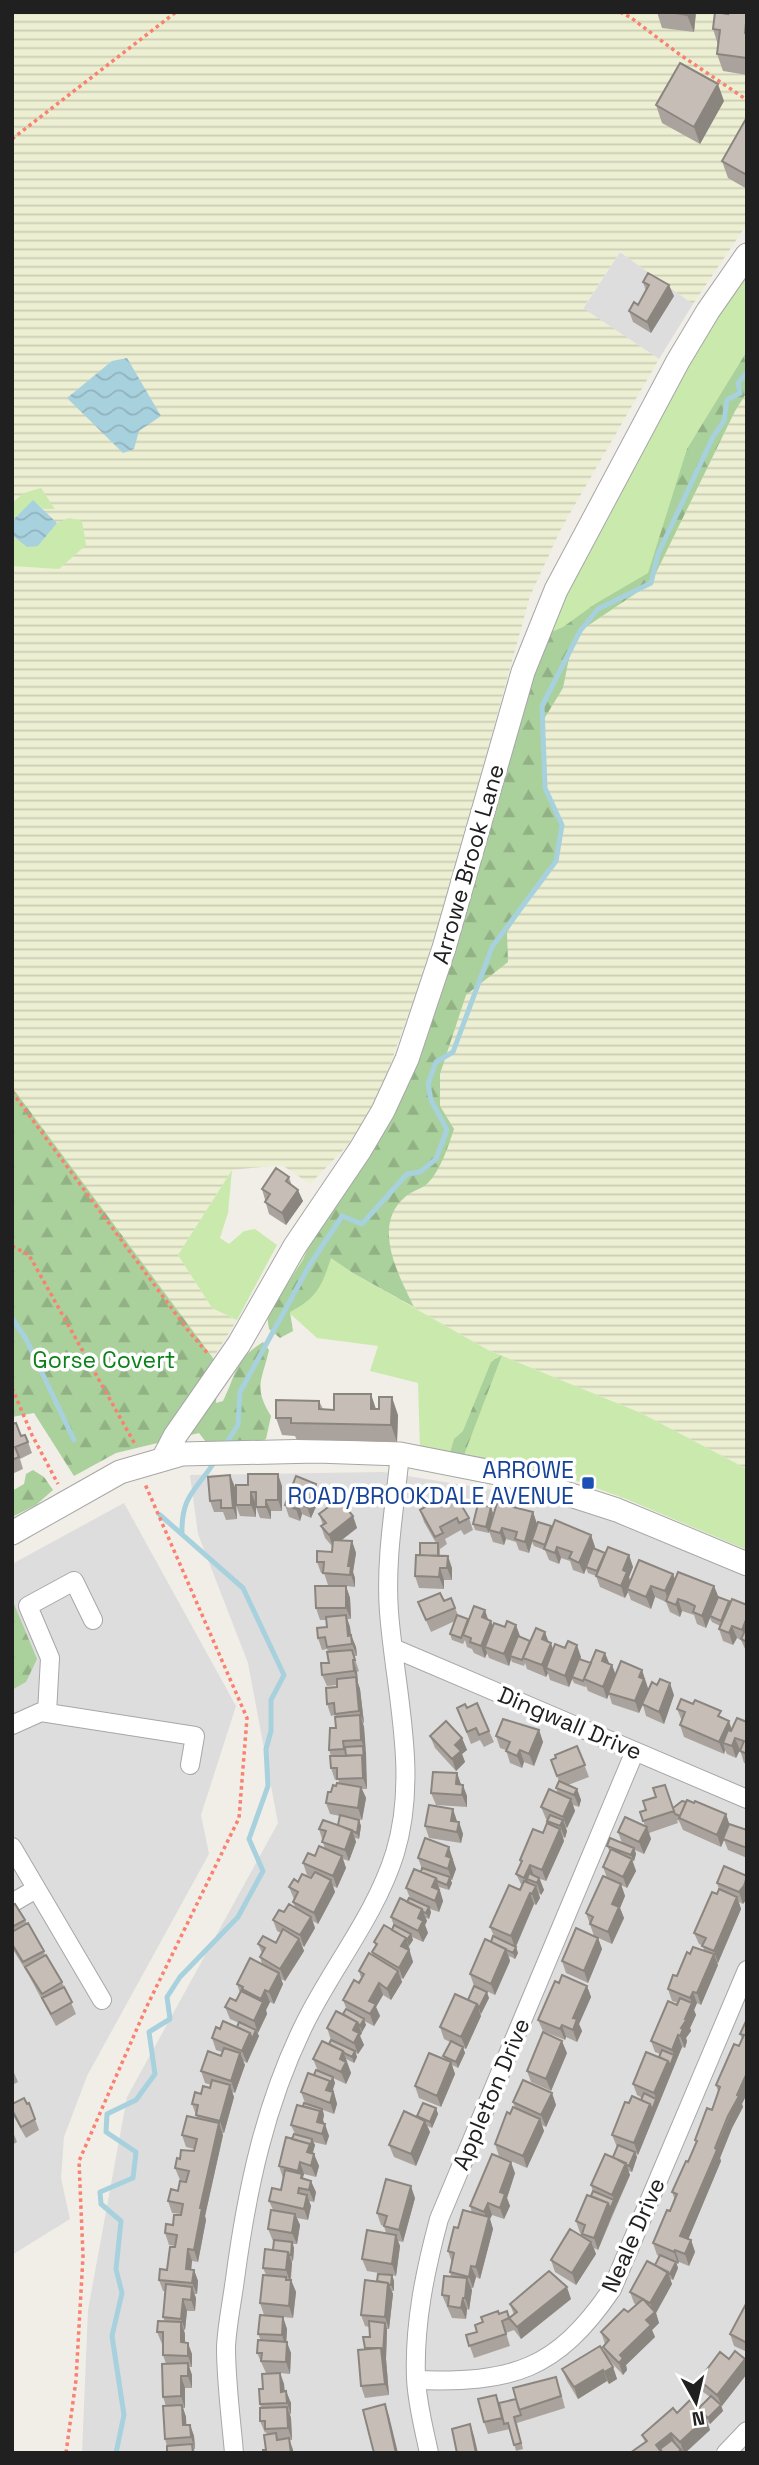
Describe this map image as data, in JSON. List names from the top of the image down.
{
  "streets": {
    "street": [
      "Arrowe Brook Lane",
      "Dingwall Drive",
      "Appleton Drive",
      "Neale Drive"
    ]
  },
  "crossings": [
    ["Dingwall Drive", "Appleton Drive"],
    ["Appleton Drive", "Neale Drive"]
  ],
  "parks": ["Gorse Covert"],
  "places": {
    "transit": ["ARROWE ROAD/BROOKDALE AVENUE"]
  },
  "north": "bottom"
}
